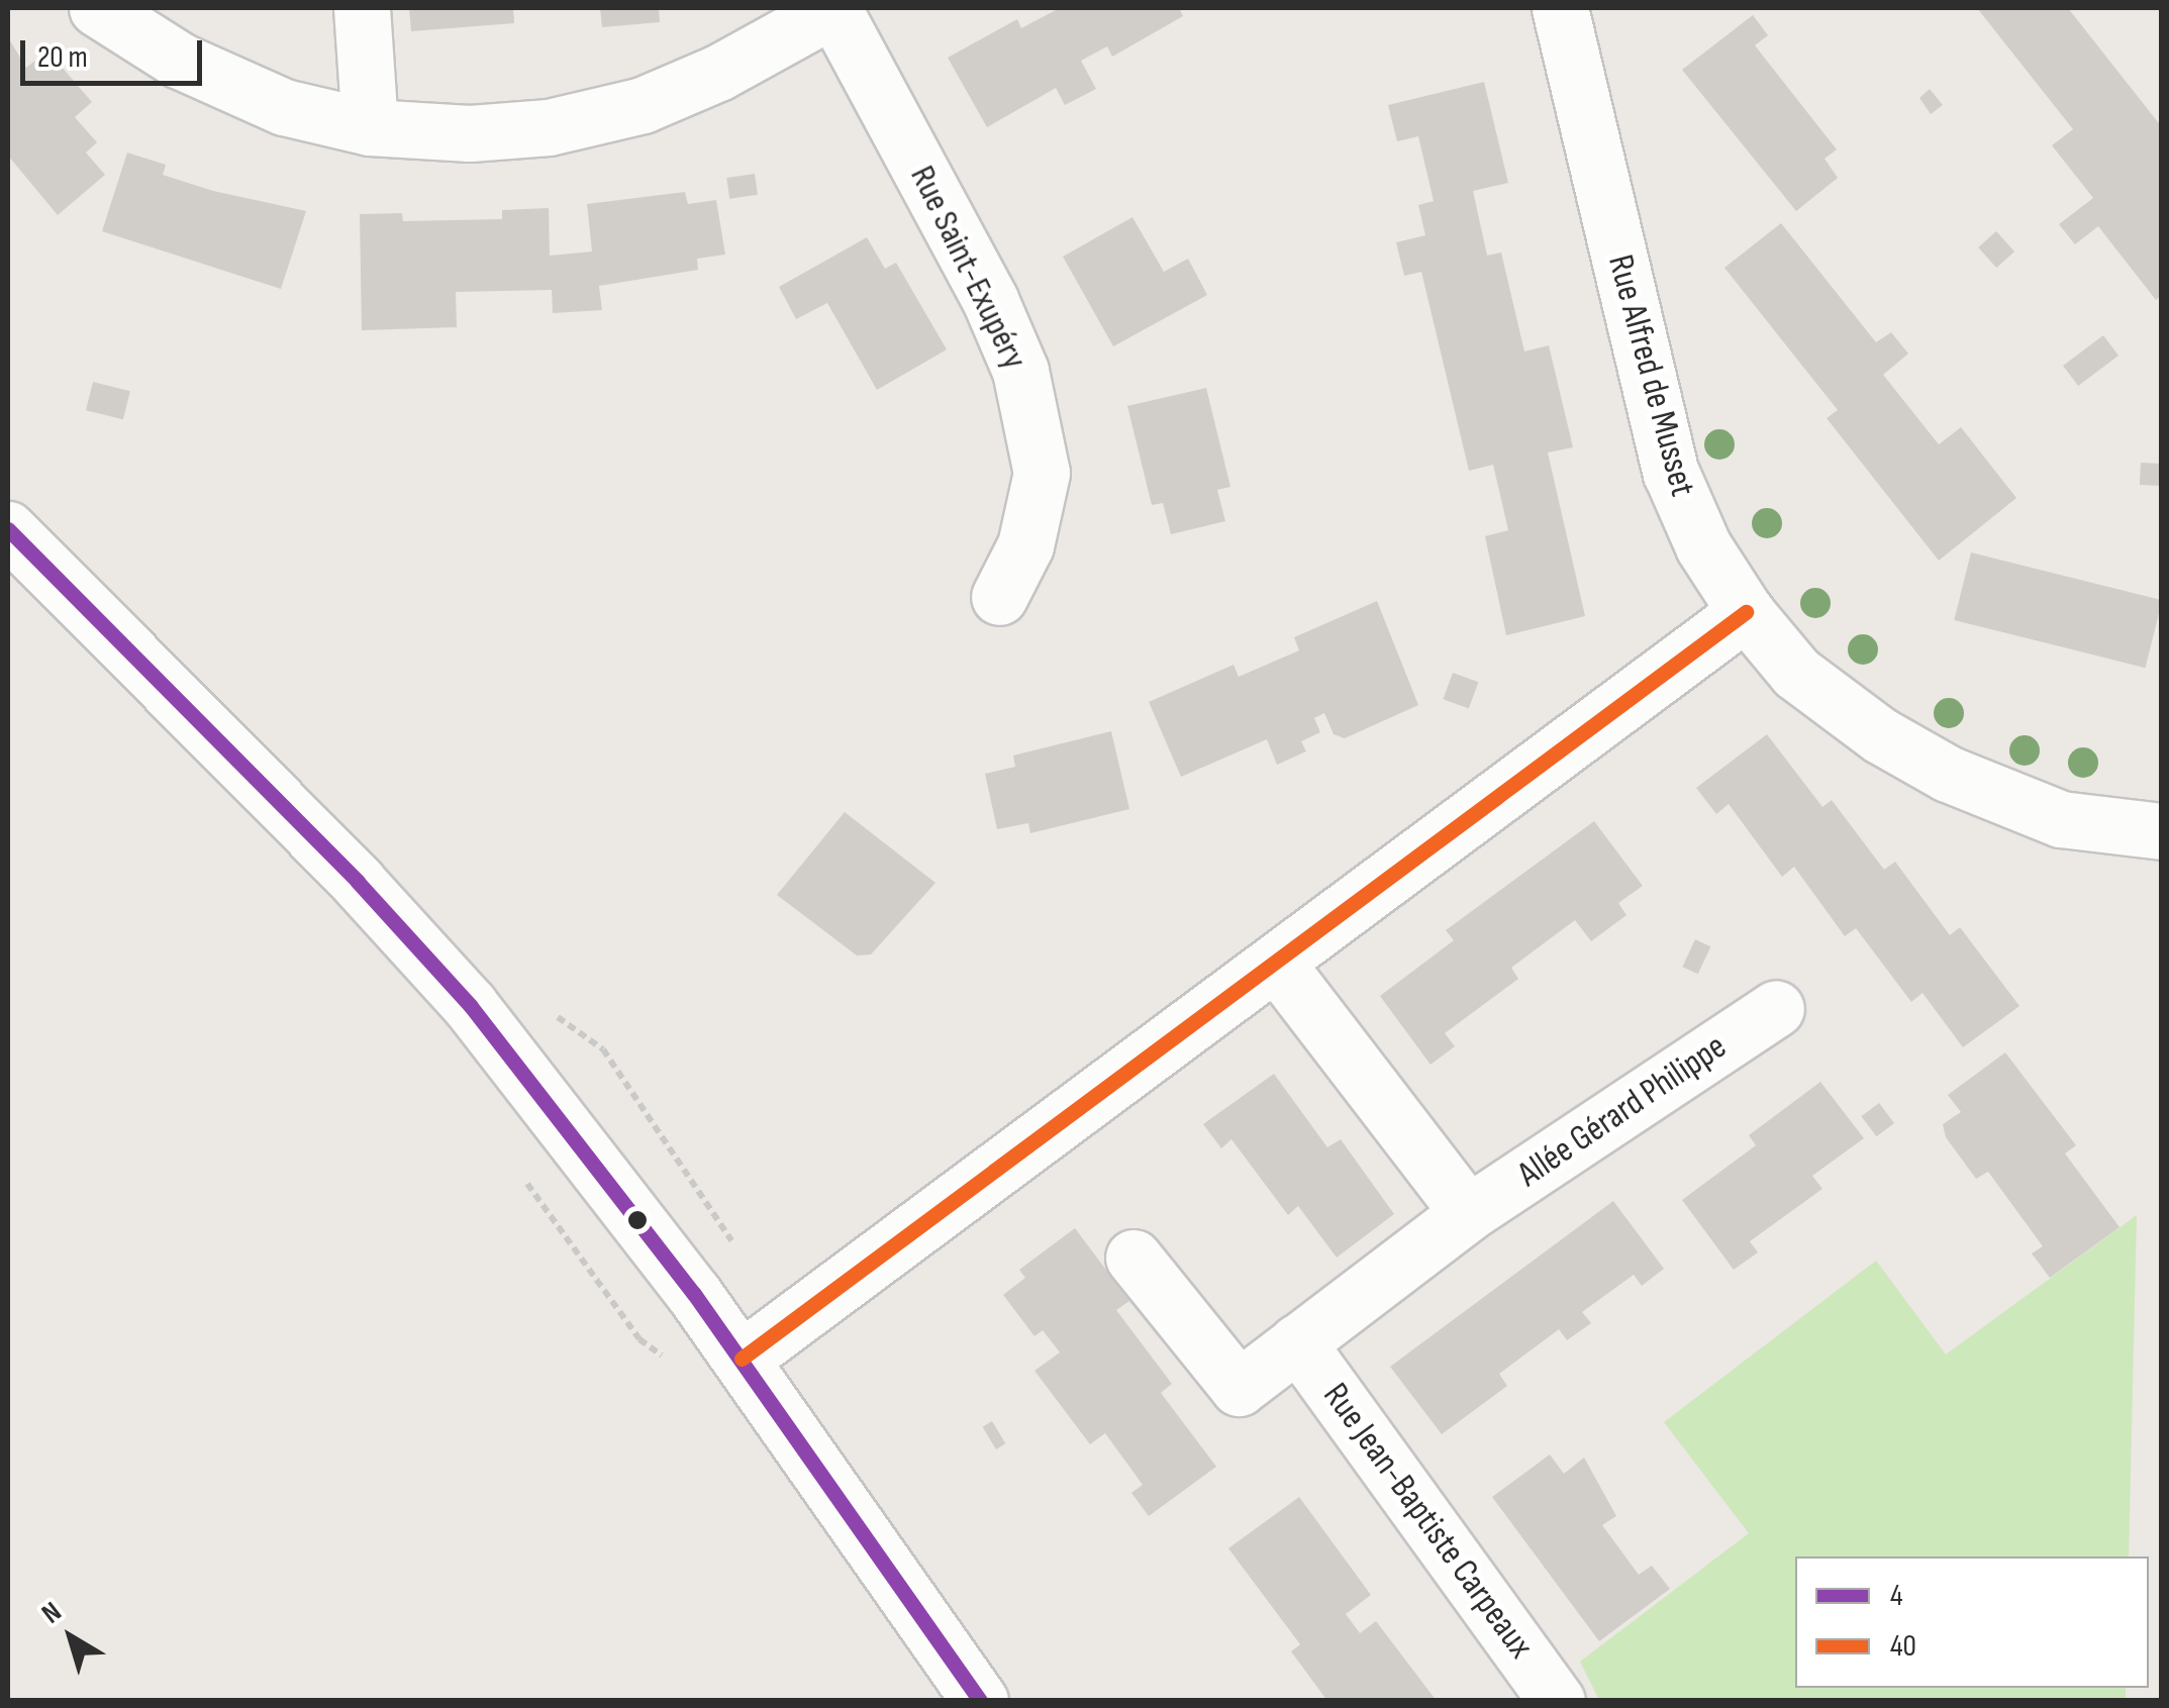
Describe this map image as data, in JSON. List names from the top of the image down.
{
  "streets": {
    "street": [
      "Rue Saint-Exupéry",
      "Rue Alfred de Musset",
      "Allée Gérard Philippe",
      "Rue Jean-Baptiste Carpeaux"
    ]
  },
  "crossings": [
    ["Allée Gérard Philippe", "Rue Jean-Baptiste Carpeaux"]
  ],
  "lines": ["transit line 4", "transit line 40"],
  "legend": ["4", "40"],
  "scale_bar": "20 m",
  "north": "top left"
}
